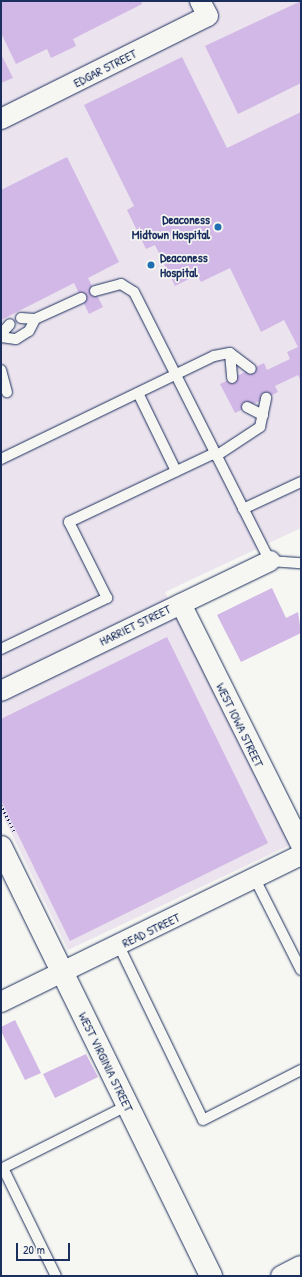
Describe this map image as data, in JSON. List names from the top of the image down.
{
  "streets": {
    "street": [
      "EDGAR STREET",
      "HARRIET STREET",
      "WEST IOWA STREET",
      "READ STREET",
      "WEST VIRGINIA STREET"
    ]
  },
  "crossings": [
    ["HARRIET STREET", "WEST IOWA STREET"],
    ["READ STREET", "WEST VIRGINIA STREET"]
  ],
  "places": ["Deaconess Midtown Hospital", "Deaconess Hospital"],
  "scale_bar": "20 m"
}
